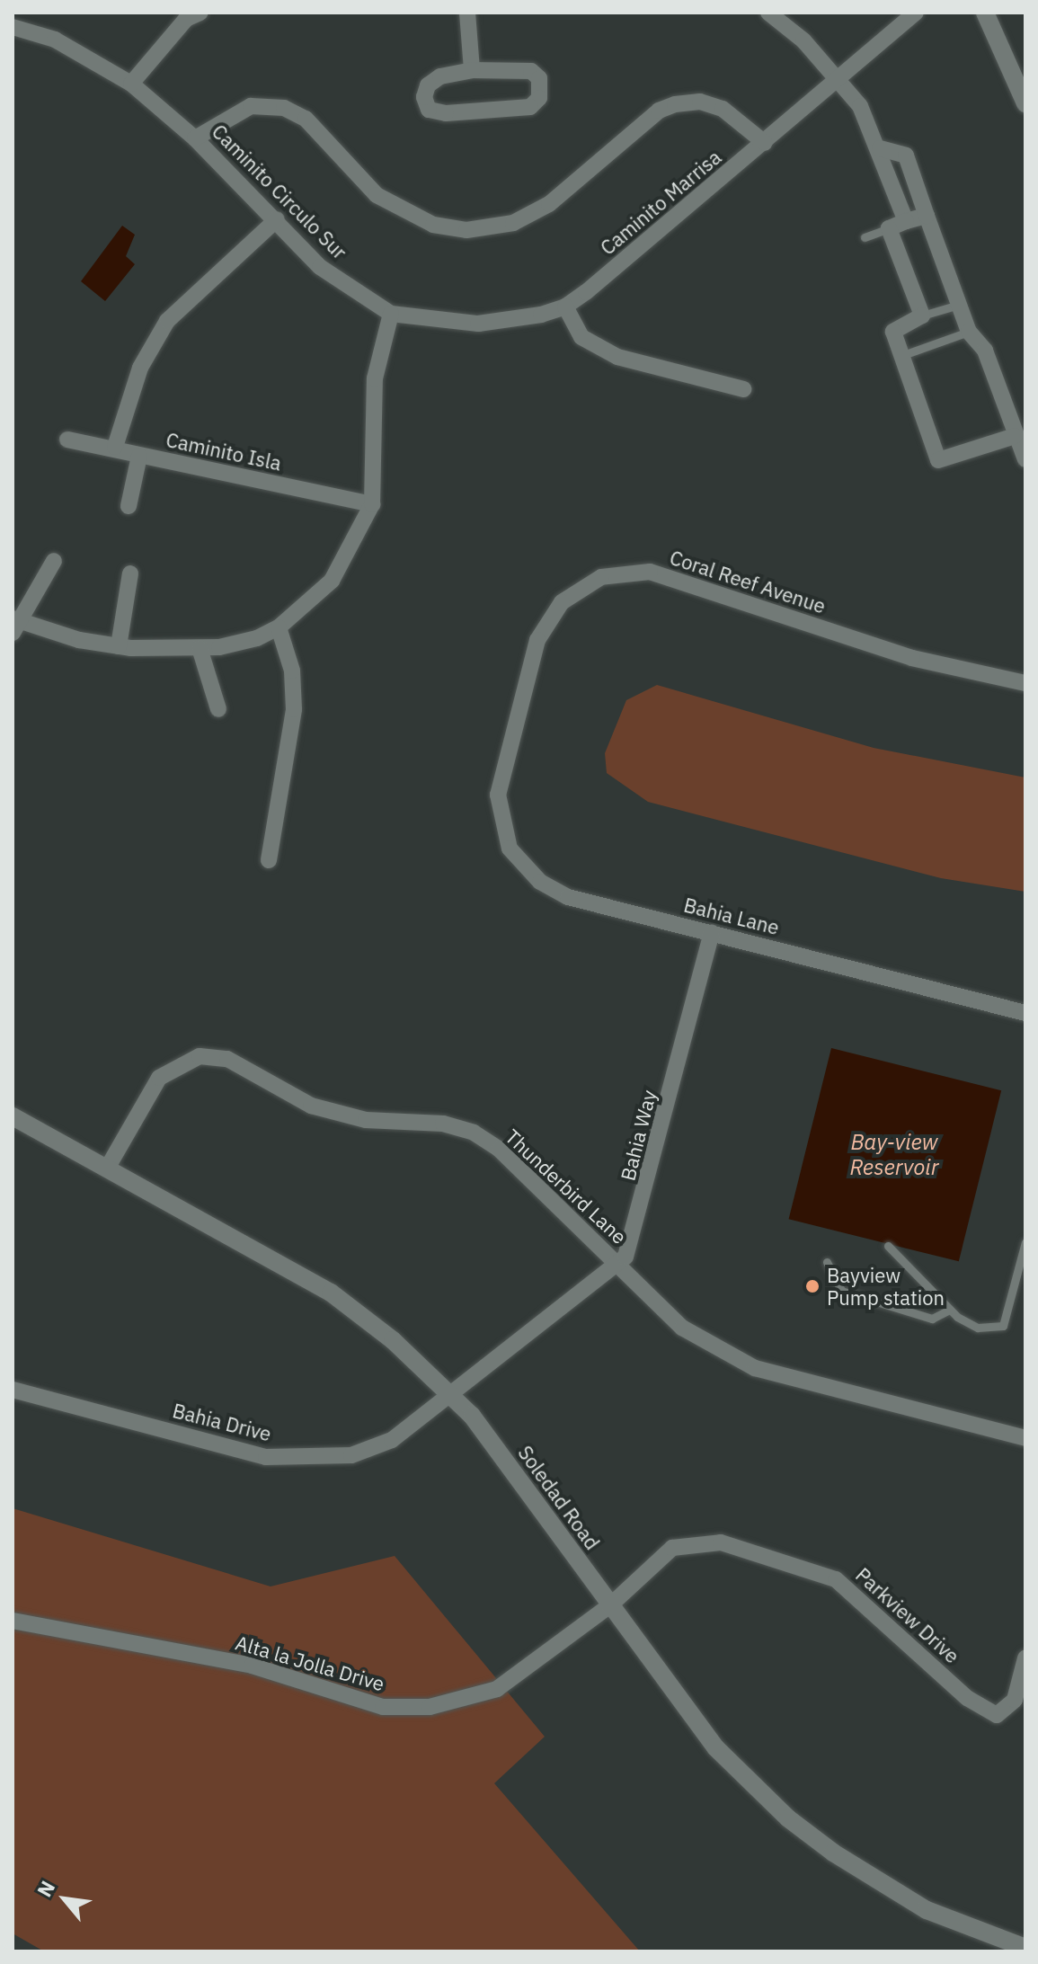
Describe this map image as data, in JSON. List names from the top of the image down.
{
  "streets": {
    "street": [
      "Caminito Circulo Sur",
      "Caminito Marrisa",
      "Caminito Isla",
      "Coral Reef Avenue",
      "Bahia Lane",
      "Bahia Way",
      "Thunderbird Lane",
      "Bahia Drive",
      "Soledad Road",
      "Parkview Drive",
      "Alta la Jolla Drive"
    ]
  },
  "crossings": [
    ["Caminito Circulo Sur", "Caminito Marrisa"],
    ["Coral Reef Avenue", "Bahia Lane"],
    ["Bahia Lane", "Bahia Way"],
    ["Bahia Way", "Thunderbird Lane"],
    ["Bahia Way", "Bahia Drive"],
    ["Bahia Way", "Soledad Road"],
    ["Thunderbird Lane", "Soledad Road"],
    ["Bahia Drive", "Soledad Road"],
    ["Soledad Road", "Parkview Drive"],
    ["Soledad Road", "Alta la Jolla Drive"],
    ["Parkview Drive", "Alta la Jolla Drive"]
  ],
  "water": ["Bay-view Reservoir"],
  "places": ["Bayview Pump station"],
  "north": "top left"
}
